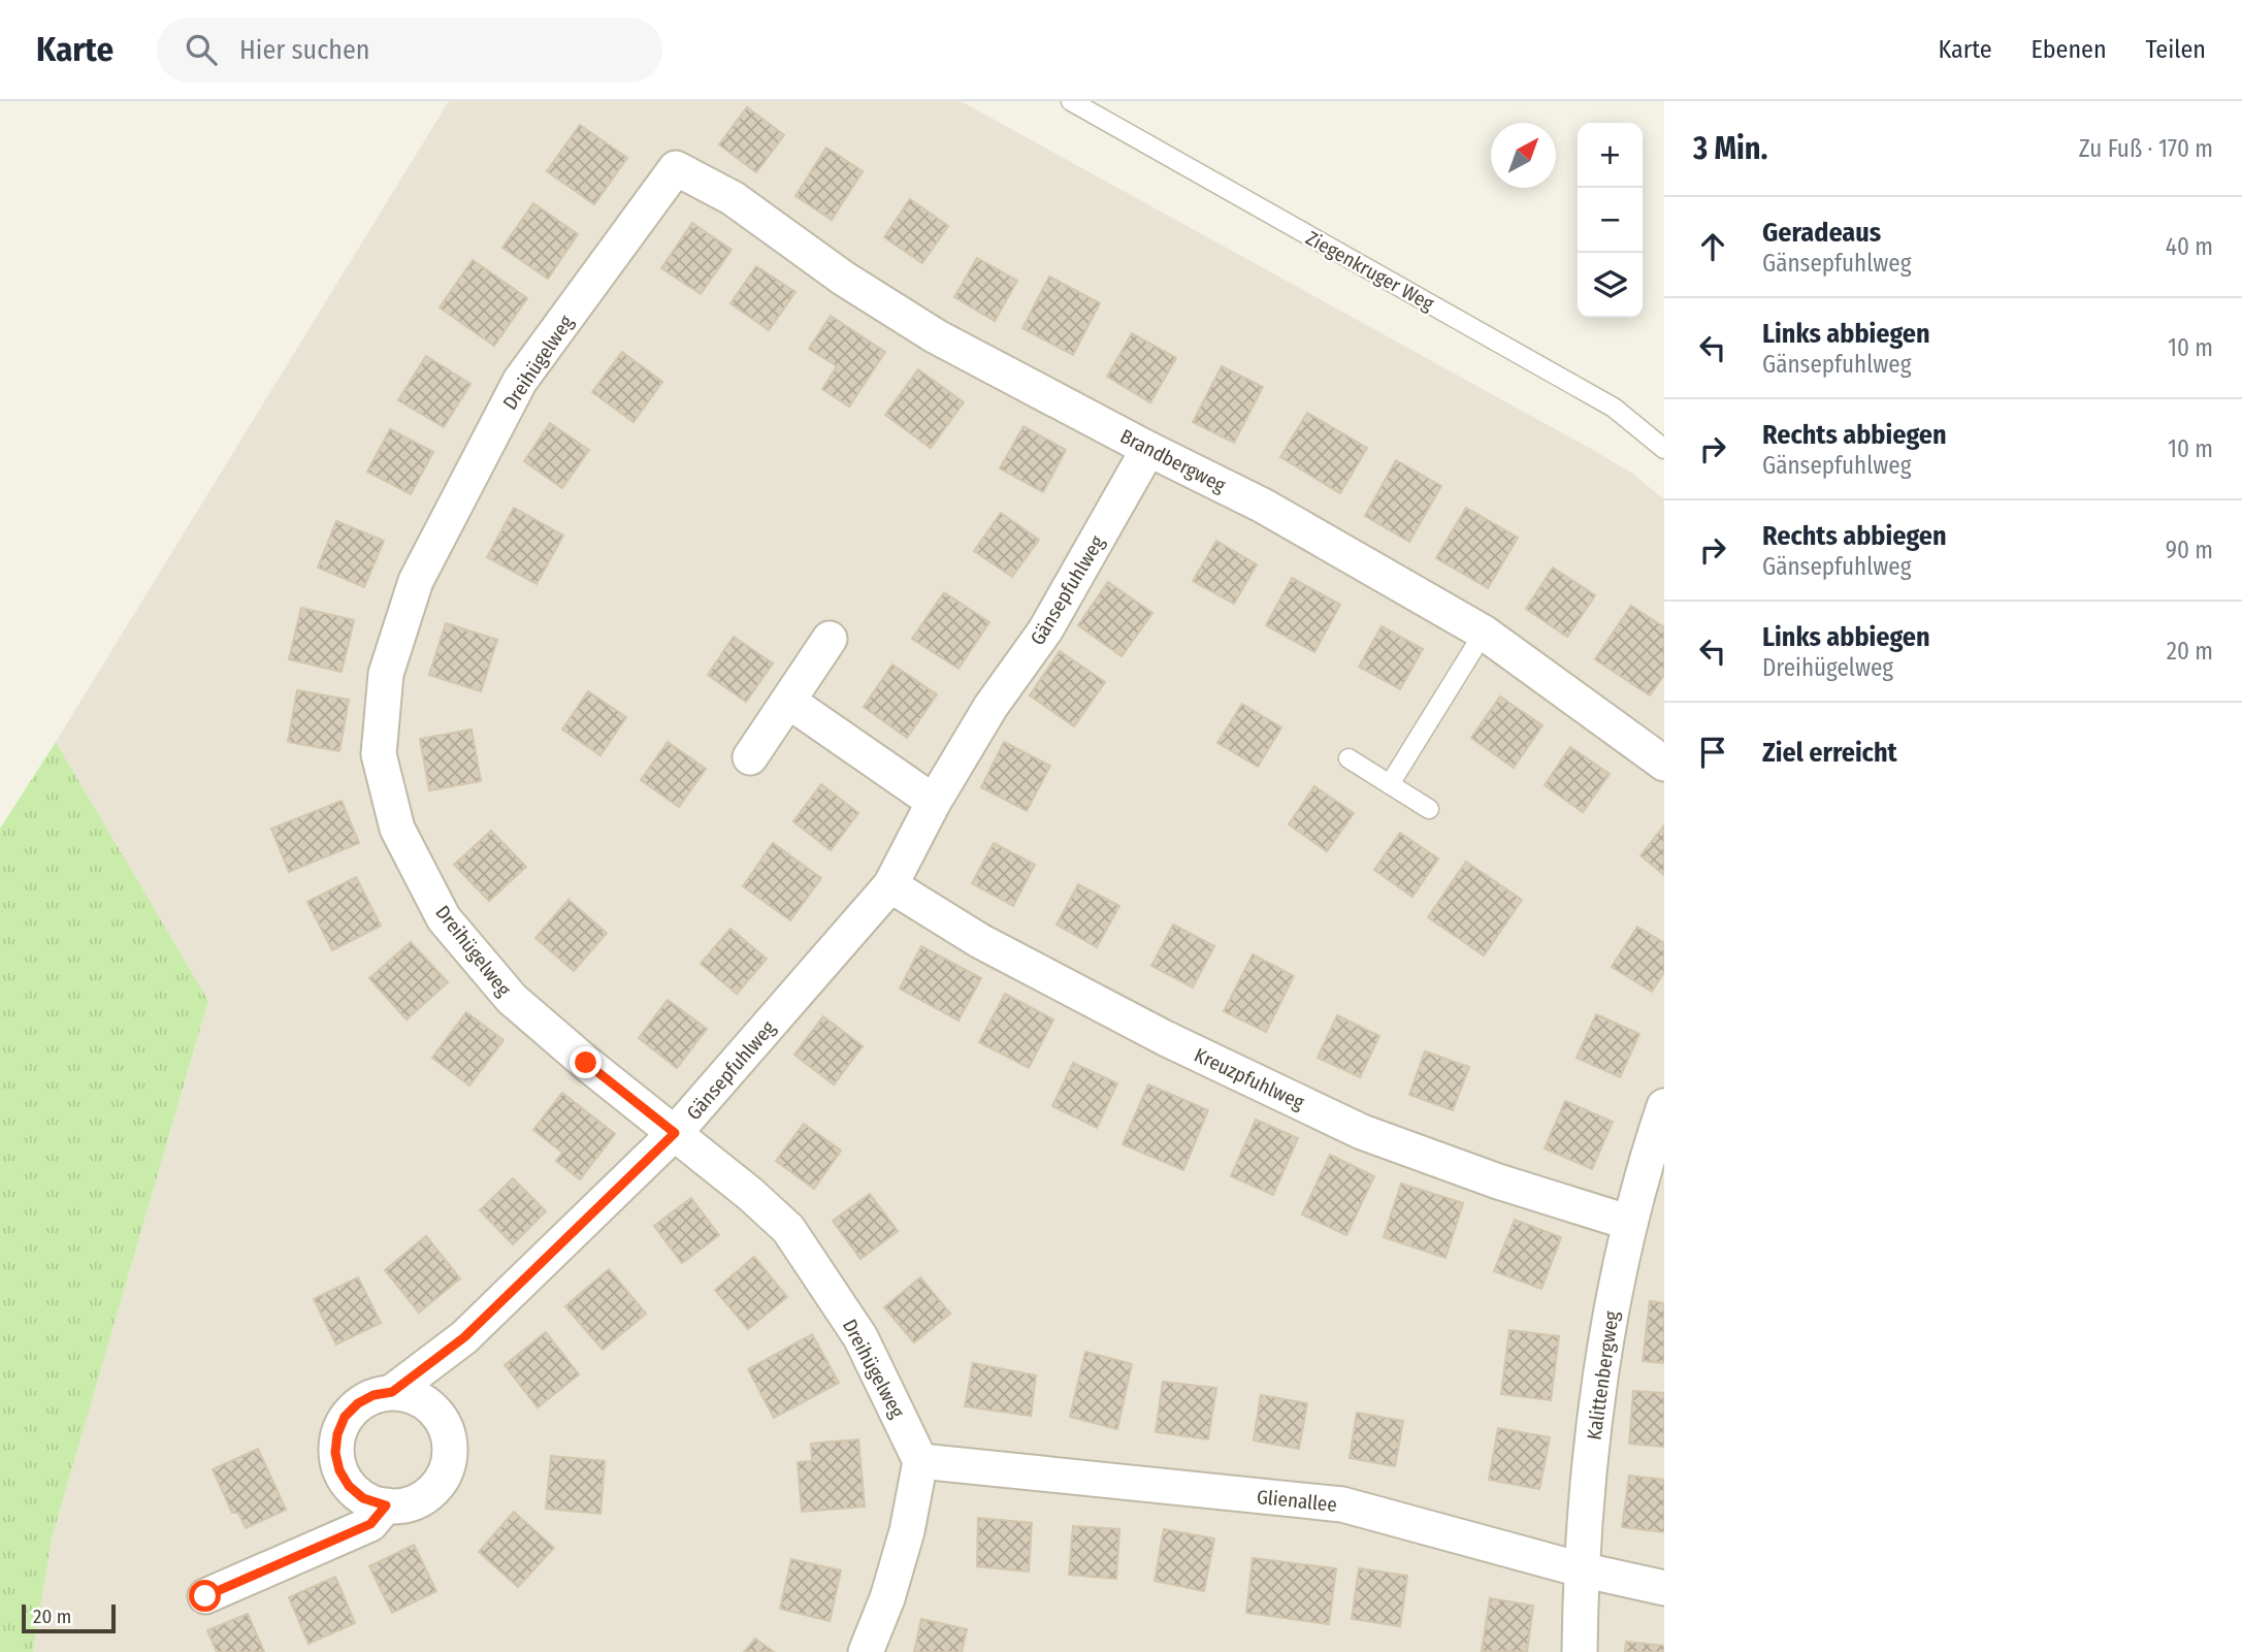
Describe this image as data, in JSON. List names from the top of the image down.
{
  "streets": {
    "street": [
      "Dreihügelweg",
      "Brandbergweg",
      "Gänsepfuhlweg",
      "Kreuzpfuhlweg",
      "Kalittenbergweg",
      "Glienallee"
    ],
    "lane": ["Ziegenkruger Weg"]
  },
  "crossings": [
    ["Dreihügelweg", "Brandbergweg"],
    ["Dreihügelweg", "Gänsepfuhlweg"],
    ["Dreihügelweg", "Glienallee"],
    ["Brandbergweg", "Gänsepfuhlweg"],
    ["Gänsepfuhlweg", "Kreuzpfuhlweg"],
    ["Kreuzpfuhlweg", "Kalittenbergweg"],
    ["Kalittenbergweg", "Glienallee"]
  ],
  "scale_bar": "20 m",
  "north": "top right",
  "page": {
    "header": "Karte",
    "search": "Hier suchen",
    "nav": ["Karte", "Ebenen", "Teilen"],
    "heading": ["3 Min.", "Zu Fuß · 170 m"],
    "map_buttons": ["+", "−"],
    "list": [
      ["Geradeaus", "Gänsepfuhlweg", "40 m"],
      ["Links abbiegen", "Gänsepfuhlweg", "10 m"],
      ["Rechts abbiegen", "Gänsepfuhlweg", "10 m"],
      ["Rechts abbiegen", "Gänsepfuhlweg", "90 m"],
      ["Links abbiegen", "Dreihügelweg", "20 m"],
      "Ziel erreicht"
    ],
    "scale": "20 m"
  }
}
